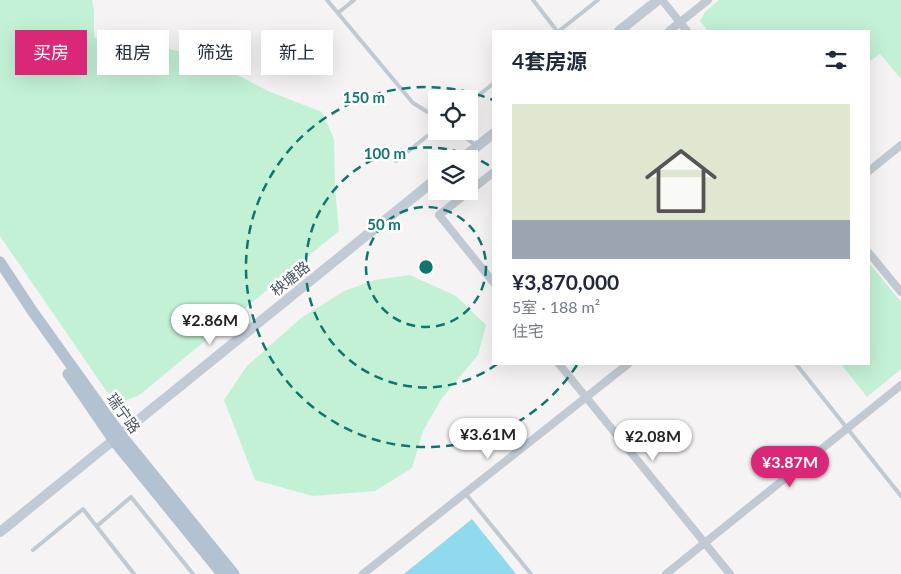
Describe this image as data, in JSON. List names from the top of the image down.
{
  "streets": {
    "main road": ["秧塘路", "瑞宁路"]
  },
  "crossings": [
    ["秧塘路", "瑞宁路"]
  ],
  "page": {
    "chip": [
      "买房",
      "租房",
      "筛选",
      "新上"
    ],
    "heading": "4套房源",
    "list": [
      {
        "name": "¥3,870,000",
        "note": "5室 · 188 m² · 住宅"
      }
    ],
    "price": [
      "¥2.86M",
      "¥3.61M",
      "¥2.08M",
      "¥3.87M"
    ]
  },
  "rings": ["150 m", "100 m", "50 m"]
}
